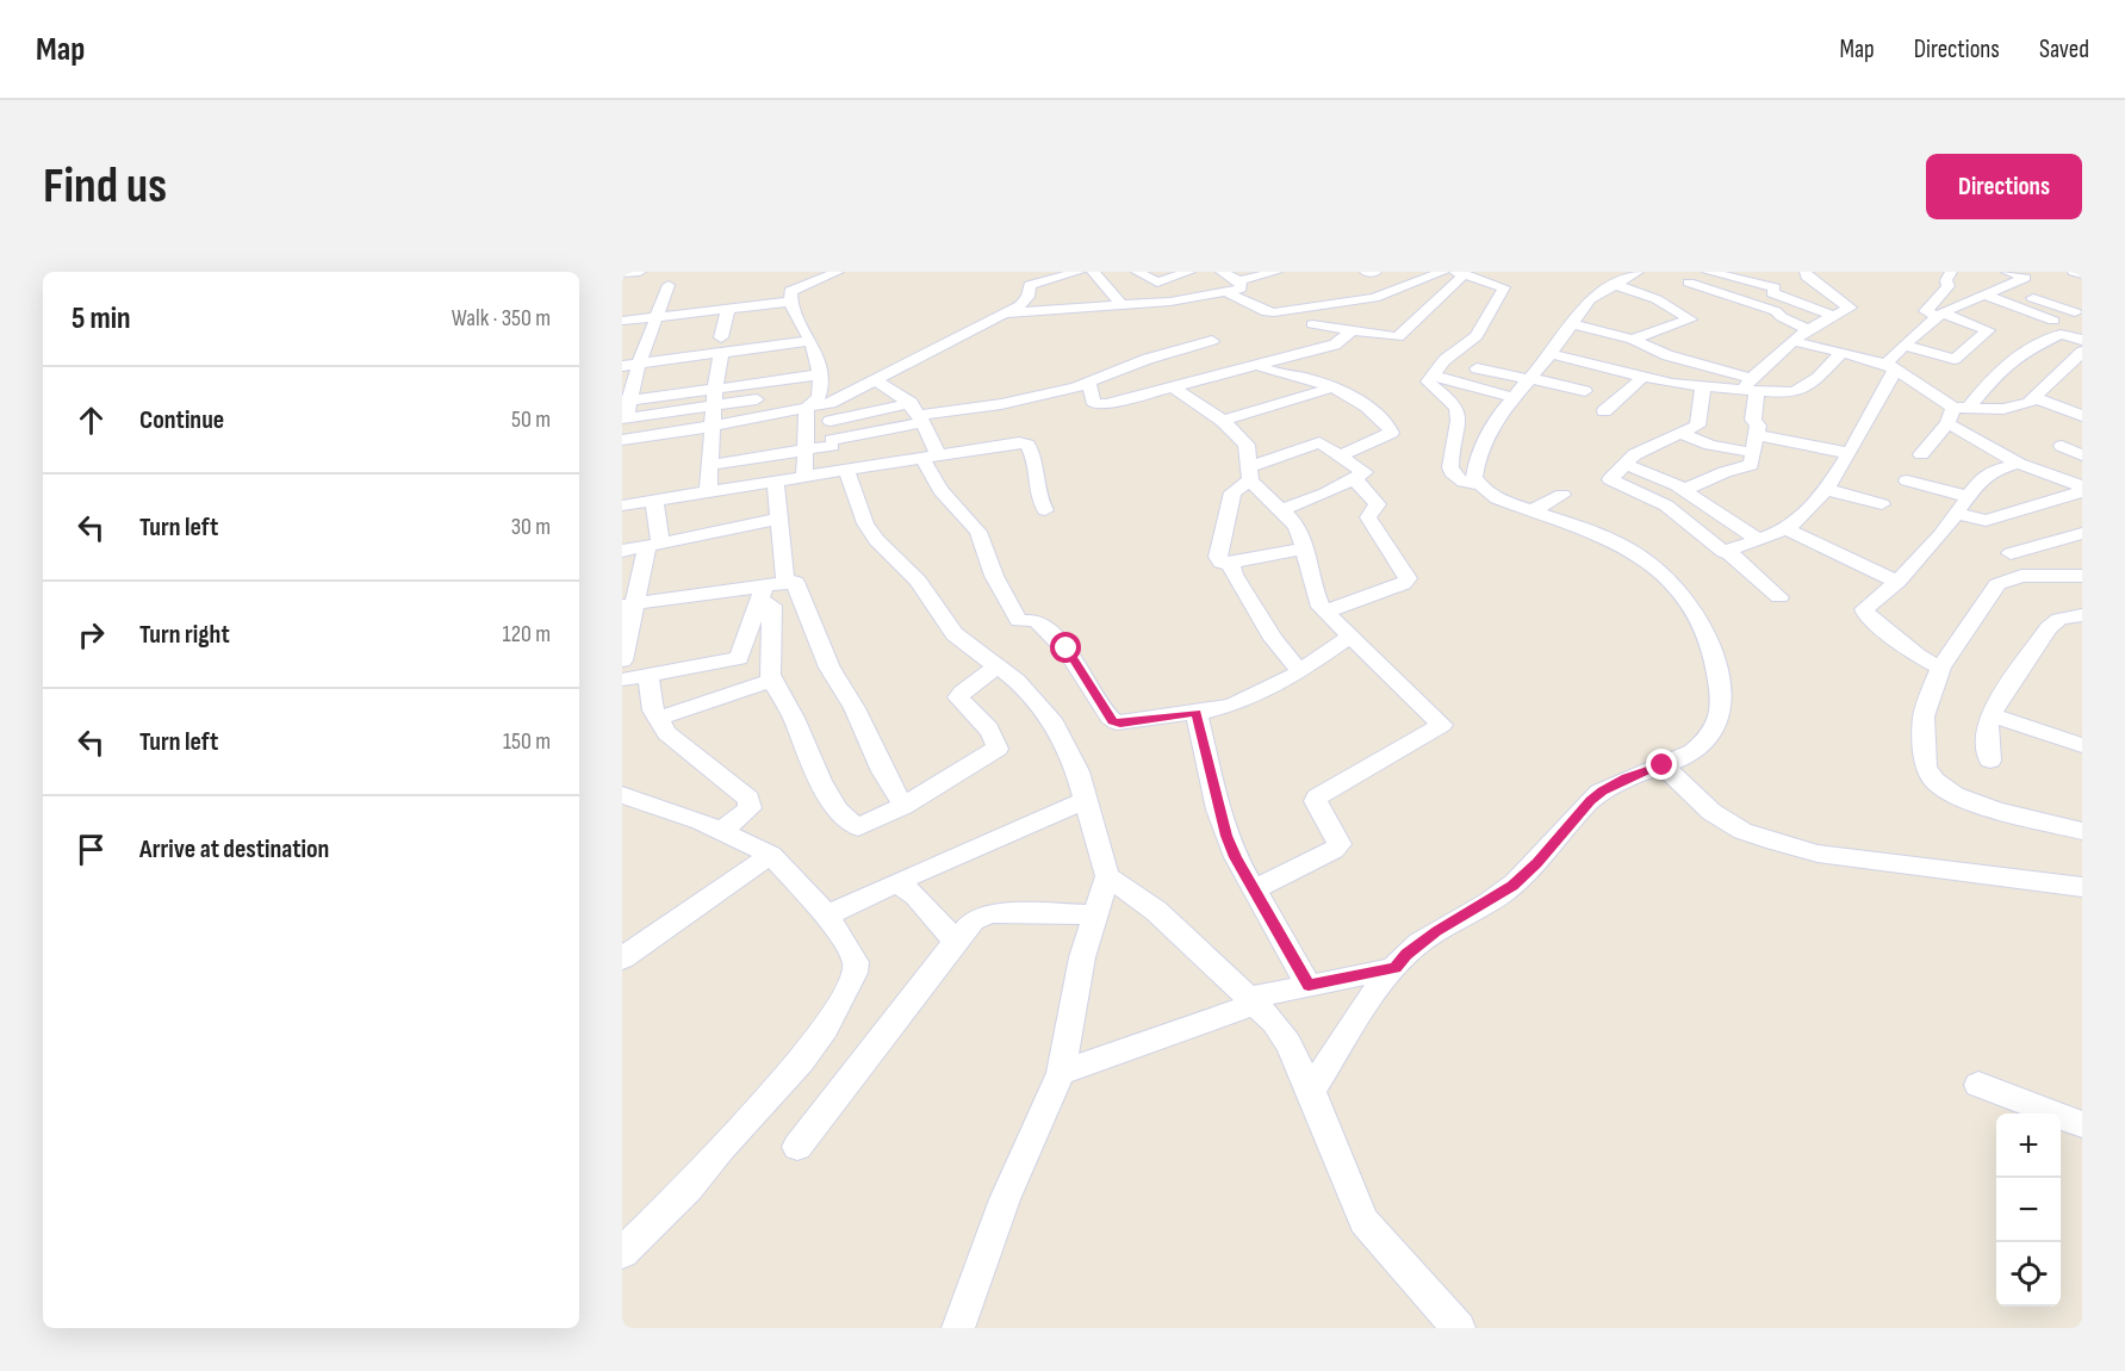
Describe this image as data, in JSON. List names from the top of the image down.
{
  "page": {
    "header": "Map",
    "nav": ["Map", "Directions", "Saved"],
    "buttons": "Directions",
    "title": "Find us",
    "heading": ["5 min", "Walk · 350 m"],
    "list": [
      ["Continue", "50 m"],
      ["Turn left", "30 m"],
      ["Turn right", "120 m"],
      ["Turn left", "150 m"],
      "Arrive at destination"
    ],
    "map_buttons": ["+", "−"]
  }
}
